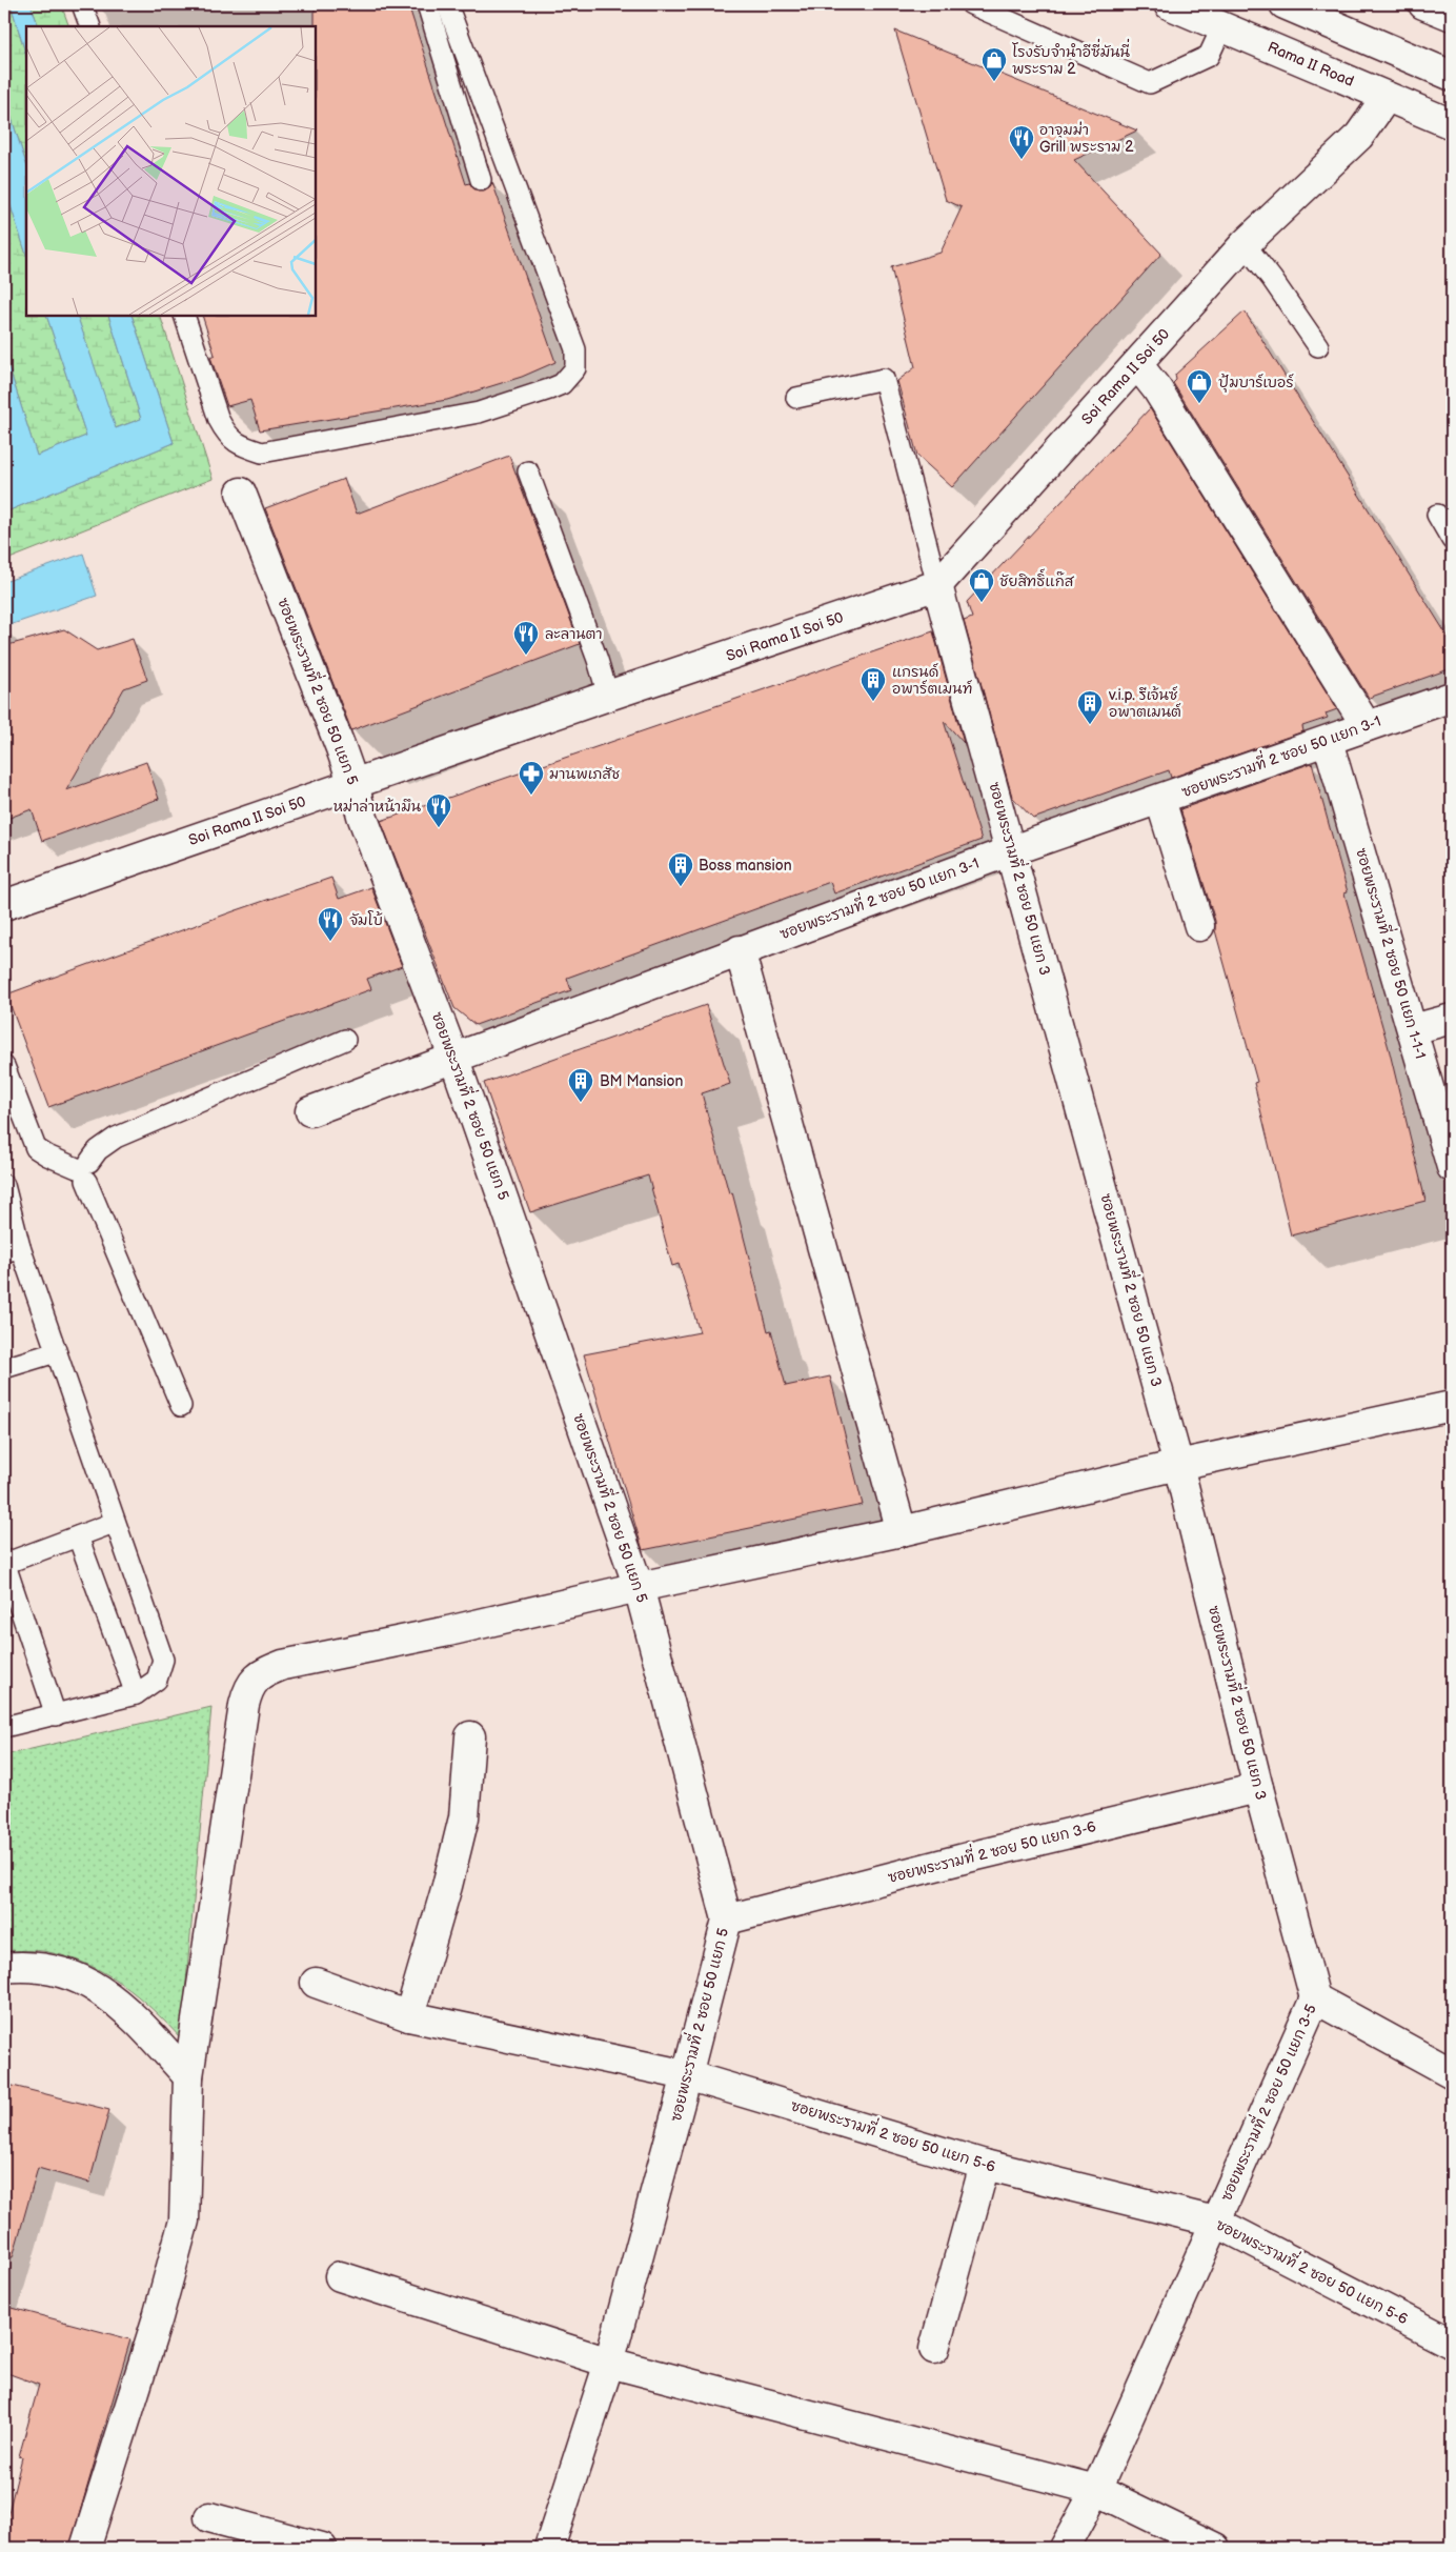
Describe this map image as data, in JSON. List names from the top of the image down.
{
  "streets": {
    "main road": [
      "Rama II Road",
      "Soi Rama II Soi 50",
      "ซอยพระรามที่ 2 ซอย 50 แยก 5",
      "ซอยพระรามที่ 2 ซอย 50 แยก 3-1",
      "ซอยพระรามที่ 2 ซอย 50 แยก 3",
      "ซอยพระรามที่ 2 ซอย 50 แยก 1-1-1",
      "ซอยพระรามที่ 2 ซอย 50 แยก 3-6",
      "ซอยพระรามที่ 2 ซอย 50 แยก 3-5",
      "ซอยพระรามที่ 2 ซอย 50 แยก 5-6"
    ]
  },
  "crossings": [
    ["Rama II Road", "Soi Rama II Soi 50"],
    ["Soi Rama II Soi 50", "ซอยพระรามที่ 2 ซอย 50 แยก 5"],
    ["Soi Rama II Soi 50", "ซอยพระรามที่ 2 ซอย 50 แยก 3"],
    ["ซอยพระรามที่ 2 ซอย 50 แยก 5", "ซอยพระรามที่ 2 ซอย 50 แยก 3-1"],
    ["ซอยพระรามที่ 2 ซอย 50 แยก 5", "ซอยพระรามที่ 2 ซอย 50 แยก 3-6"],
    ["ซอยพระรามที่ 2 ซอย 50 แยก 5", "ซอยพระรามที่ 2 ซอย 50 แยก 5-6"],
    ["ซอยพระรามที่ 2 ซอย 50 แยก 3-1", "ซอยพระรามที่ 2 ซอย 50 แยก 3"],
    ["ซอยพระรามที่ 2 ซอย 50 แยก 3-1", "ซอยพระรามที่ 2 ซอย 50 แยก 1-1-1"],
    ["ซอยพระรามที่ 2 ซอย 50 แยก 3", "ซอยพระรามที่ 2 ซอย 50 แยก 3-6"],
    ["ซอยพระรามที่ 2 ซอย 50 แยก 3", "ซอยพระรามที่ 2 ซอย 50 แยก 3-5"],
    ["ซอยพระรามที่ 2 ซอย 50 แยก 3-5", "ซอยพระรามที่ 2 ซอย 50 แยก 5-6"]
  ],
  "places": {
    "shop": ["โรงรับจำนำอีซี่มันนี่ พระราม 2", "ปุ้มบาร์เบอร์", "ชัยสิทธิ์แก๊ส"],
    "restaurant": [
      "อาจุมม่า Grill พระราม 2",
      "ละลานตา",
      "หม่าล่าหน้ามึน",
      "จัมโบ้"
    ],
    "building": [
      "แกรนด์ อพาร์ตเมนท์",
      "v.i.p. รีเจ้นซ์ อพาตเมนต์",
      "Boss mansion",
      "BM Mansion"
    ],
    "pharmacy": ["มานพเภสัช"]
  }
}
